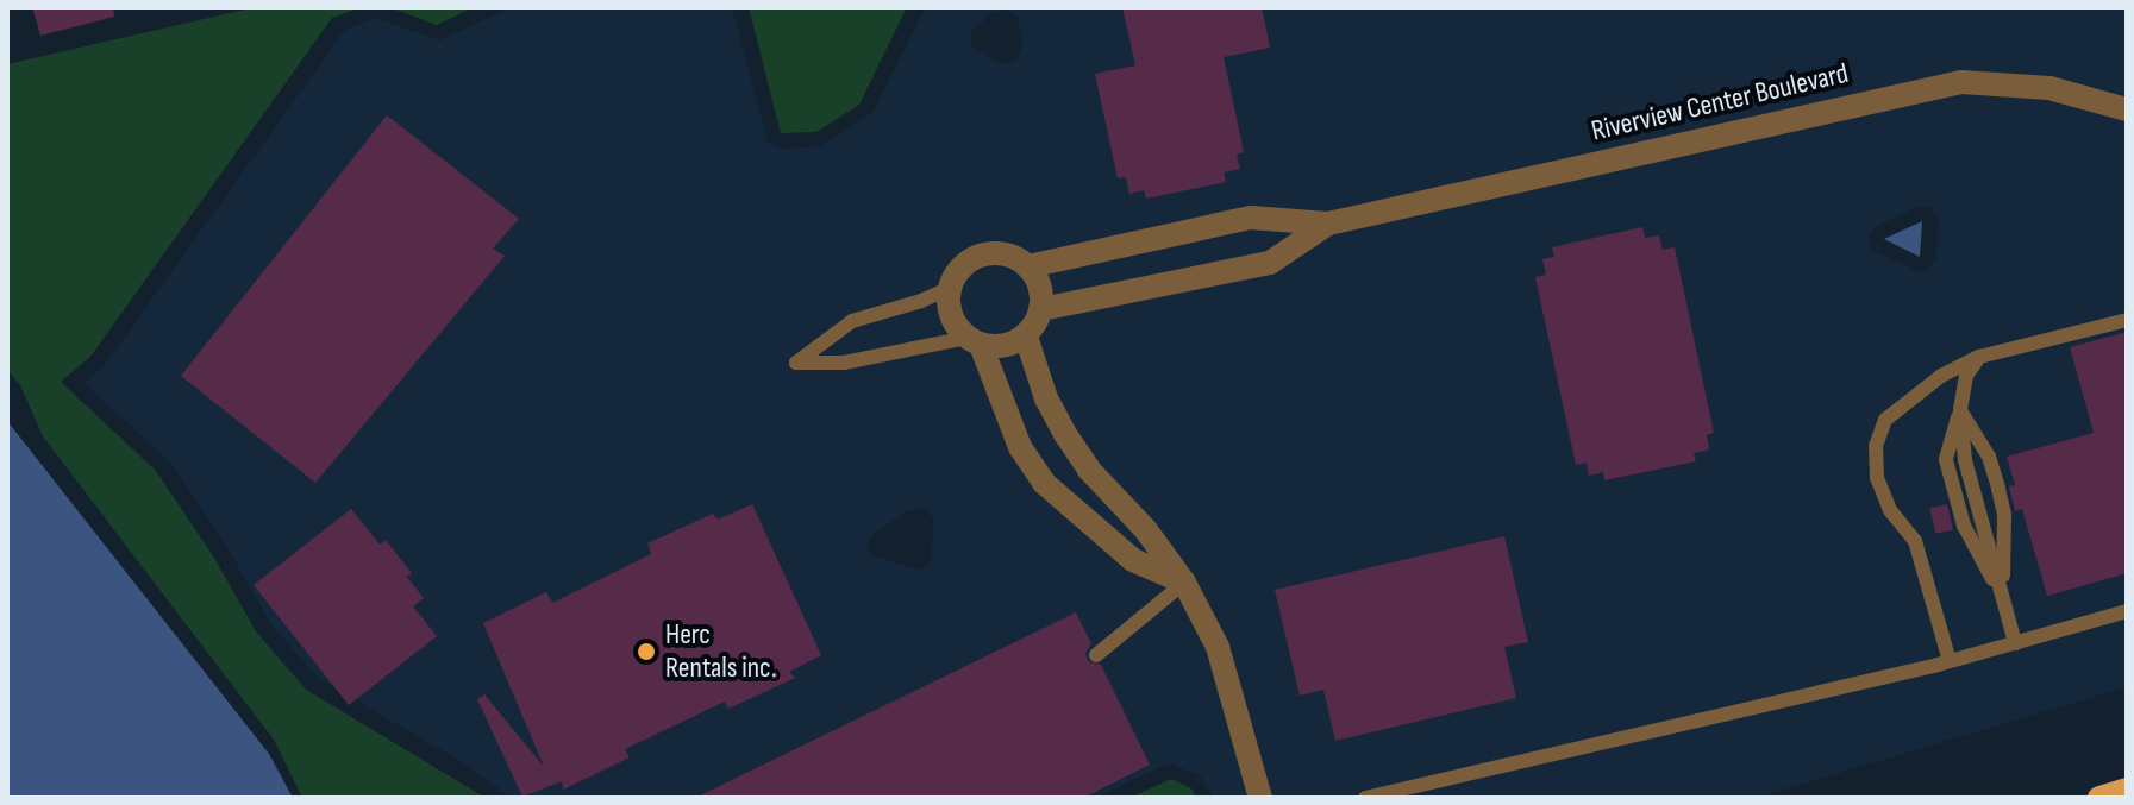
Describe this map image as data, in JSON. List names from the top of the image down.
{
  "streets": {
    "street": ["Riverview Center Boulevard"]
  },
  "places": ["Herc Rentals inc."]
}
